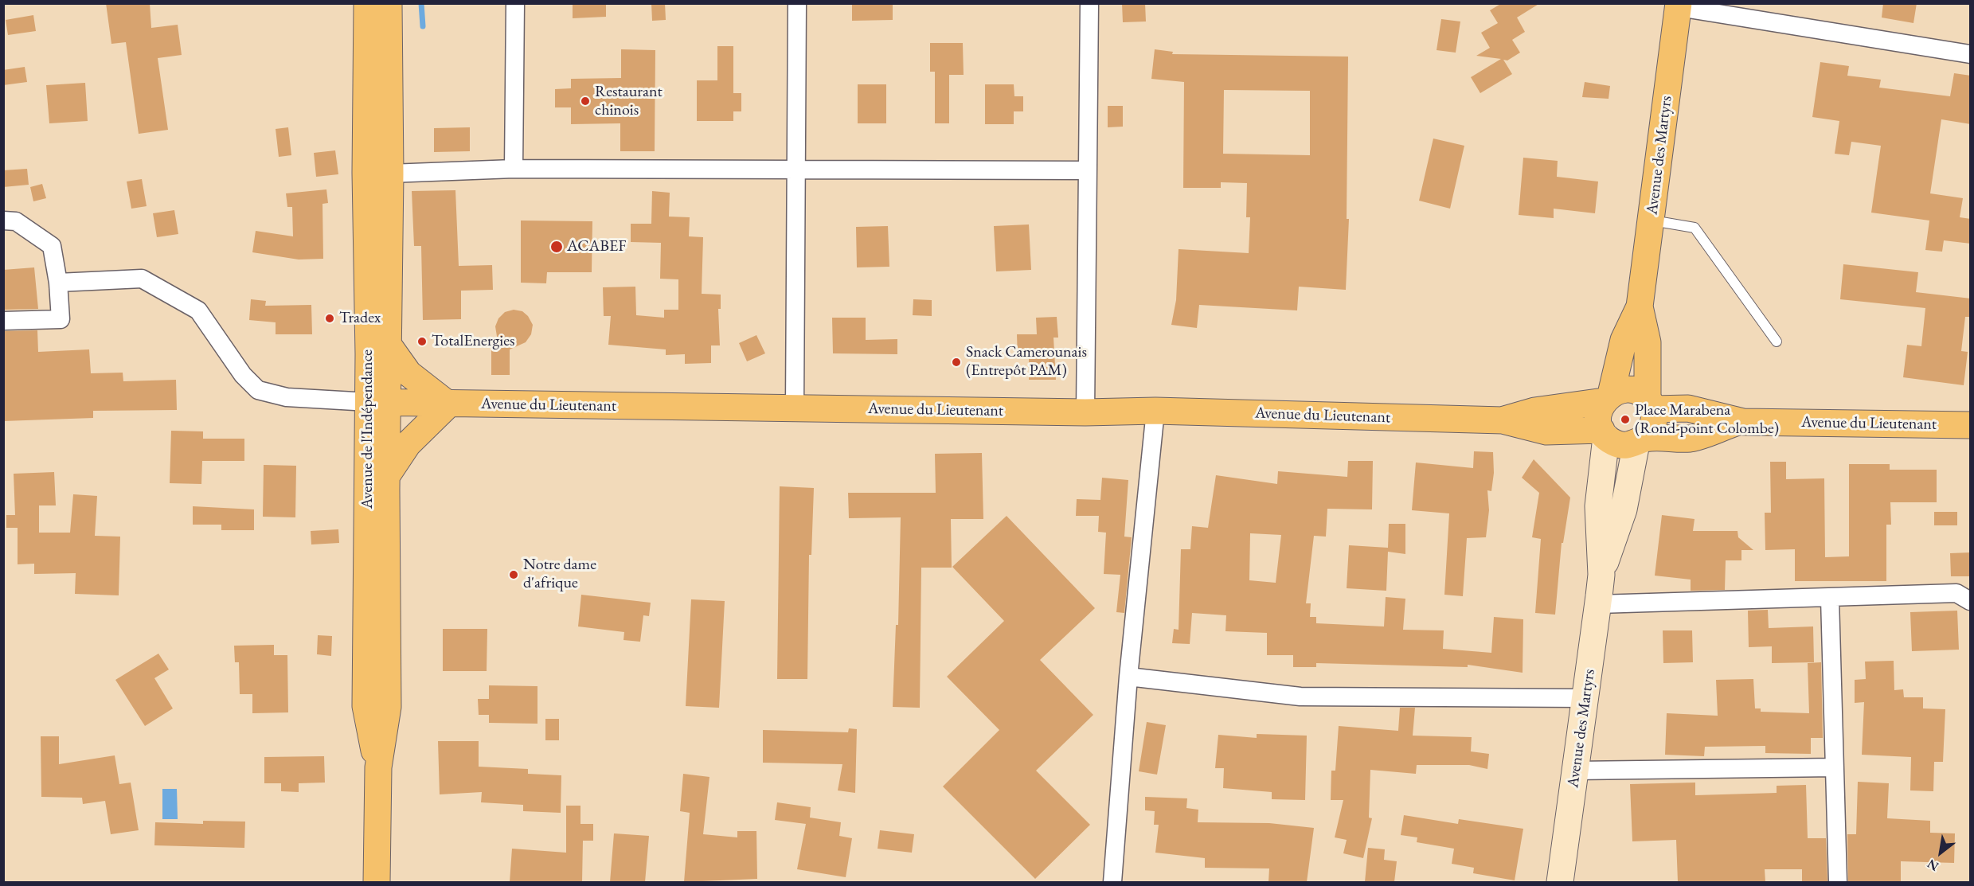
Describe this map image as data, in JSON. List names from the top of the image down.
{
  "streets": {
    "main road": ["Avenue des Martyrs", "Avenue du Lieutenant", "Avenue de l'Indépendance"]
  },
  "crossings": [
    ["Avenue des Martyrs", "Avenue du Lieutenant"],
    ["Avenue du Lieutenant", "Avenue de l'Indépendance"]
  ],
  "places": [
    "Restaurant chinois",
    "ACABEF",
    "Tradex",
    "TotalEnergies",
    "Snack Camerounais (Entrepôt PAM)",
    "Place Marabena (Rond-point Colombe)",
    "Notre dame d'afrique"
  ],
  "north": "bottom left"
}
